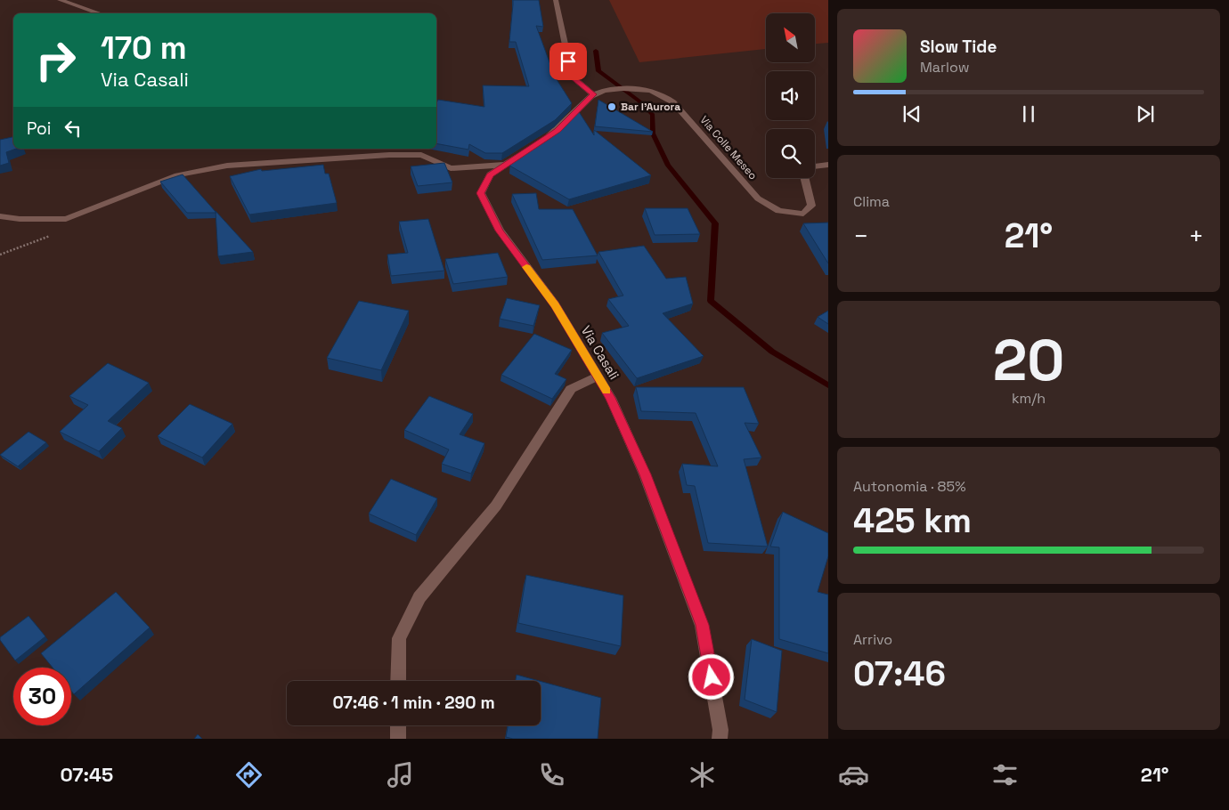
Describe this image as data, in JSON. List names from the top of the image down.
{
  "streets": {
    "street": ["Via Colle Meseo", "Via Casali"]
  },
  "crossings": [
    ["Via Colle Meseo", "Via Casali"]
  ],
  "places": ["Bar l'Aurora"],
  "north": "top left",
  "page": {
    "turn": ["170 m", "Via Casali"],
    "song": ["Slow Tide", "Marlow"],
    "then": "Poi",
    "tile": [
      "Clima",
      ["20", "km/h"],
      ["Autonomia · 85%", "425 km"],
      ["Arrivo", "07:46"]
    ],
    "heat": ["−", "21°", "+"],
    "limit": "30",
    "trip": "07:46 · 1 min · 290 m",
    "tabs": ["07:45", "21°"]
  }
}
